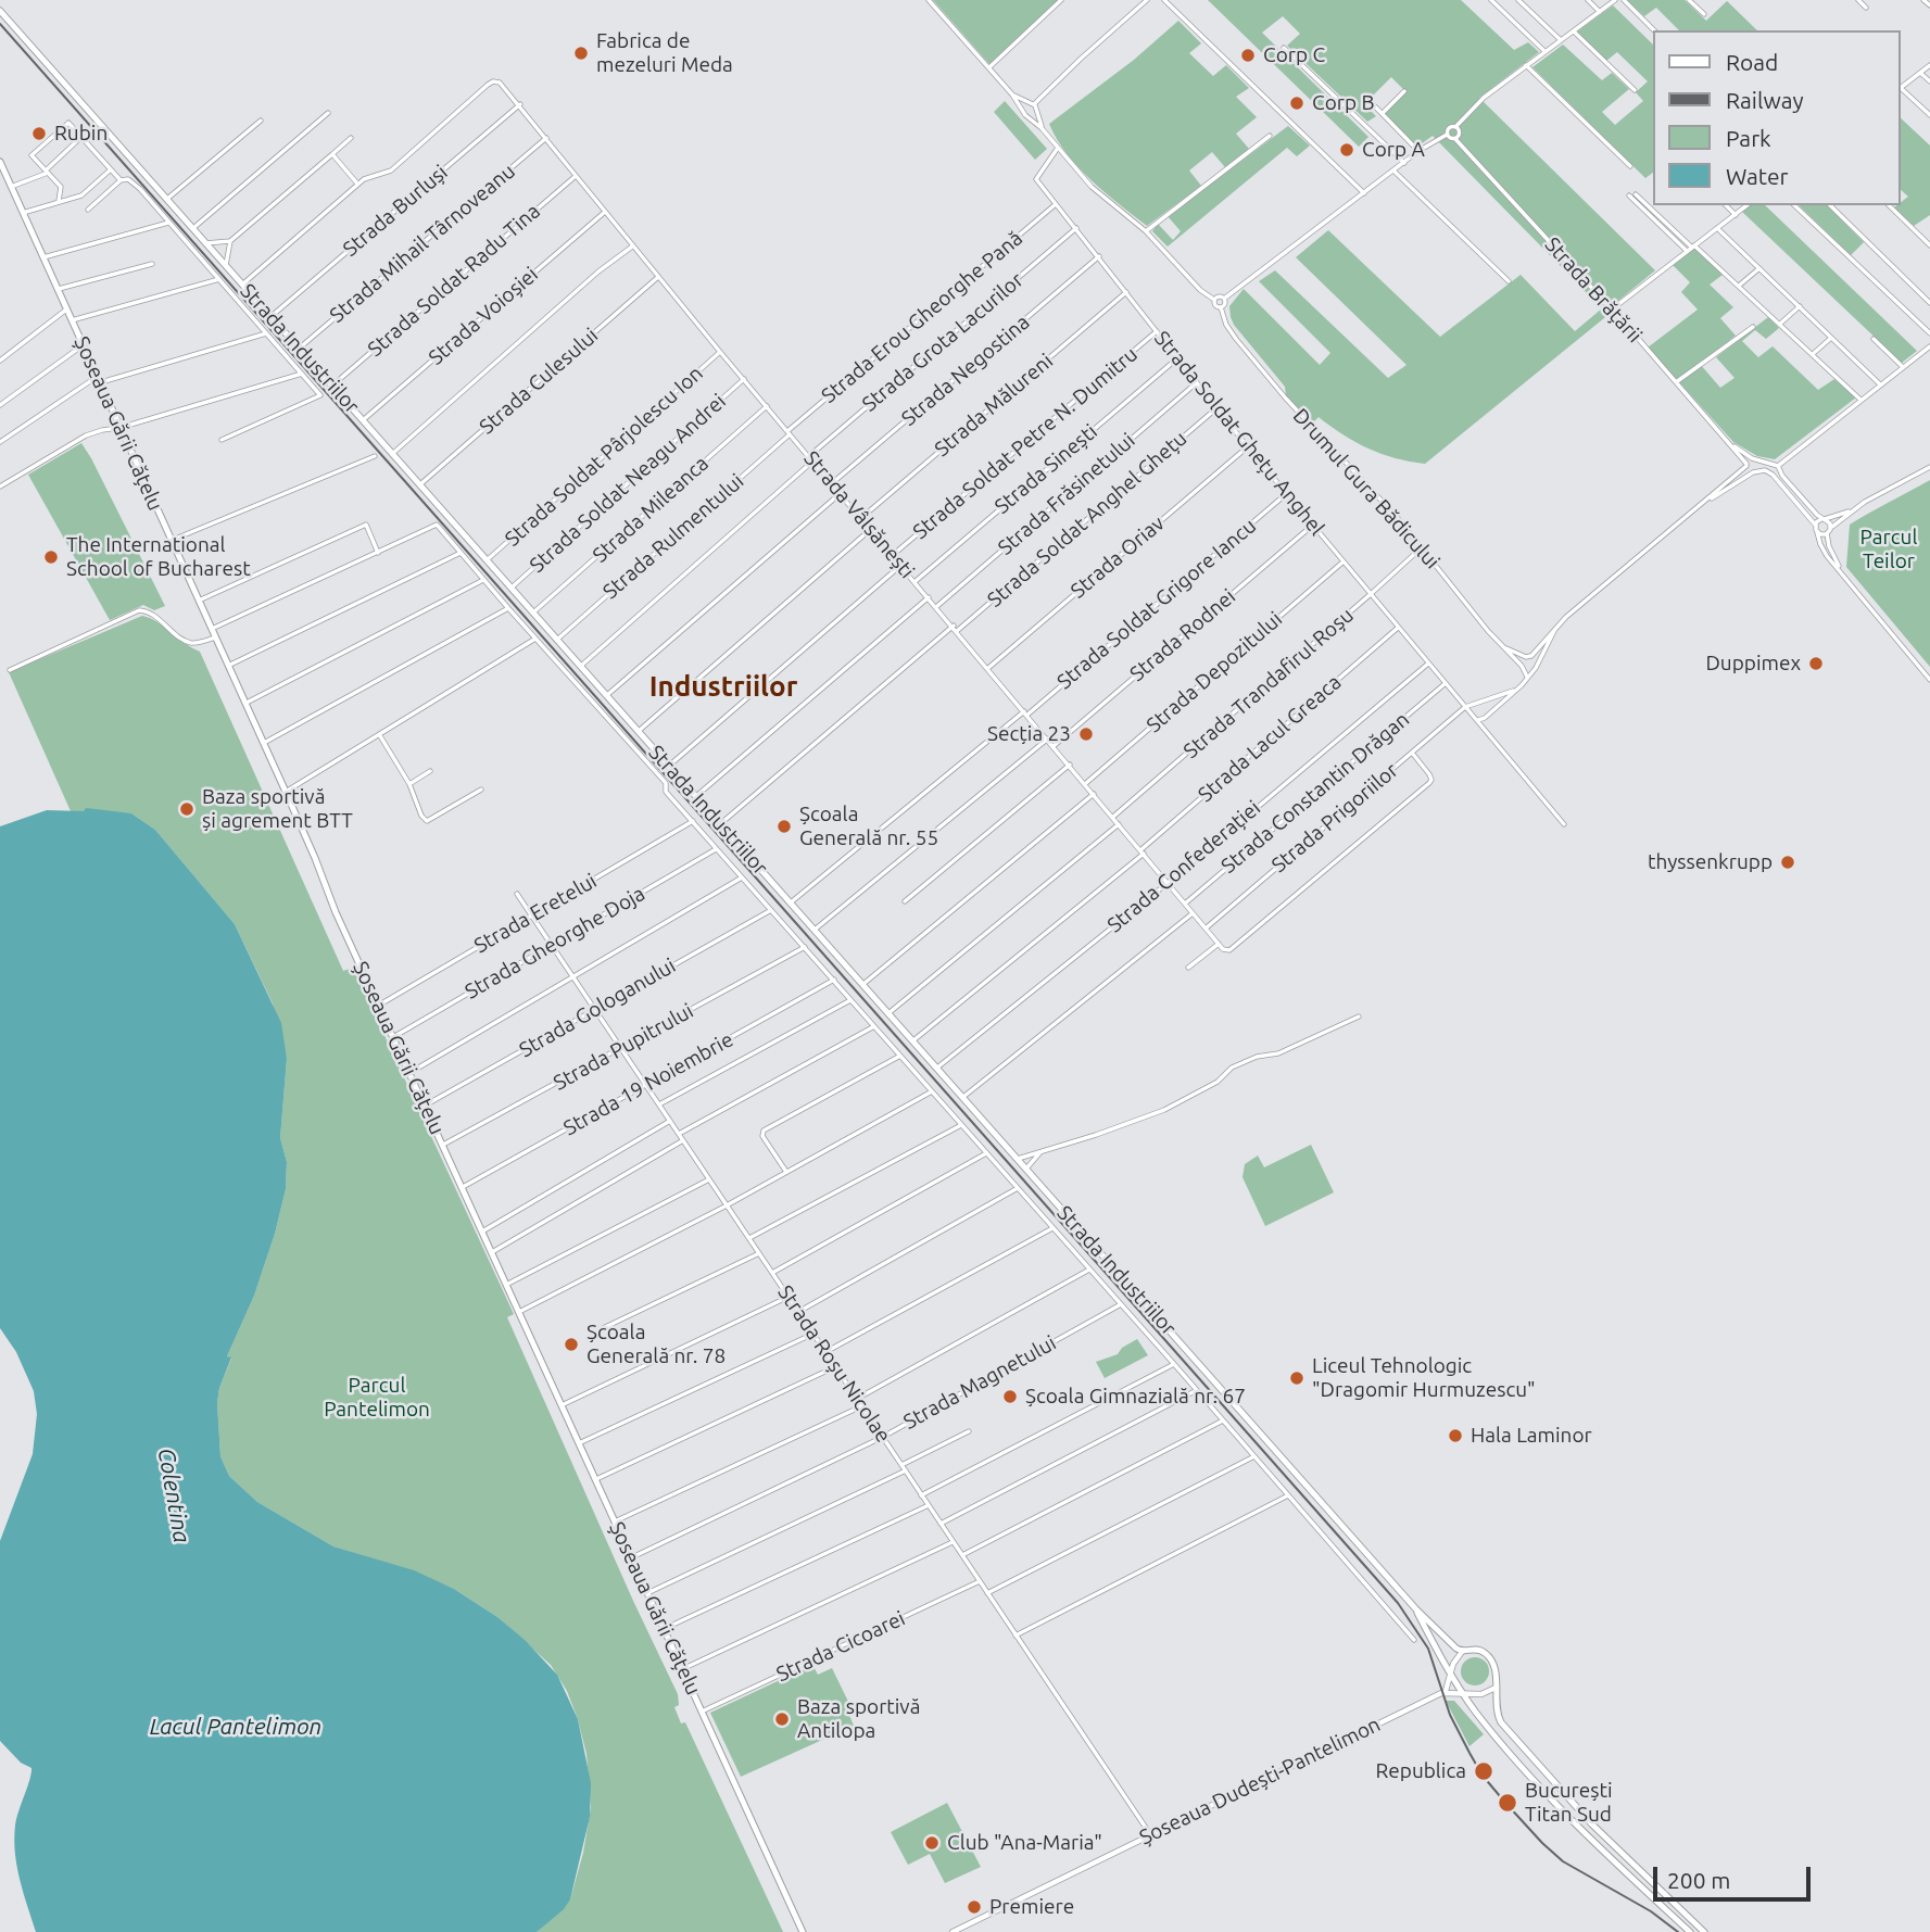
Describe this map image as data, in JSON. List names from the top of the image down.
{
  "streets": {
    "main road": ["Strada Industriilor", "Șoseaua Gării Cățelu"],
    "street": [
      "Strada Burluși",
      "Strada Mihail Târnoveanu",
      "Strada Soldat Radu Tina",
      "Strada Brățării",
      "Strada Voioșiei",
      "Strada Erou Gheorghe Pană",
      "Strada Grota Lacurilor",
      "Strada Negostina",
      "Strada Culesului",
      "Strada Mălureni",
      "Strada Soldat Ghețu Anghel",
      "Strada Soldat Petre N. Dumitru",
      "Strada Soldat Pârjolescu Ion",
      "Strada Sinești",
      "Strada Soldat Neagu Andrei",
      "Drumul Gura Bădicului",
      "Strada Frăsinetului",
      "Strada Mileanca",
      "Strada Vâlsănești",
      "Strada Soldat Anghel Ghețu",
      "Strada Rulmentului",
      "Strada Oriav",
      "Strada Soldat Grigore Iancu",
      "Strada Rodnei",
      "Strada Depozitului",
      "Strada Trandafirul Roșu",
      "Strada Lacul Greaca",
      "Strada Constantin Drăgan",
      "Strada Prigoriilor",
      "Strada Confederației",
      "Strada Eretelui",
      "Strada Gheorghe Doja",
      "Strada Gologanului",
      "Strada Pupitrului",
      "Strada 19 Noiembrie",
      "Strada Roșu Nicolae",
      "Strada Magnetului",
      "Strada Cicoarei",
      "Șoseaua Dudești-Pantelimon"
    ]
  },
  "crossings": [
    ["Strada Burluși", "Strada Industriilor"],
    ["Strada Burluși", "Strada Vâlsănești"],
    ["Strada Mihail Târnoveanu", "Strada Industriilor"],
    ["Strada Mihail Târnoveanu", "Strada Vâlsănești"],
    ["Strada Soldat Radu Tina", "Strada Industriilor"],
    ["Strada Soldat Radu Tina", "Strada Vâlsănești"],
    ["Strada Voioșiei", "Strada Industriilor"],
    ["Strada Voioșiei", "Strada Vâlsănești"],
    ["Strada Erou Gheorghe Pană", "Strada Soldat Ghețu Anghel"],
    ["Strada Erou Gheorghe Pană", "Strada Vâlsănești"],
    ["Strada Erou Gheorghe Pană", "Strada Rulmentului"],
    ["Strada Grota Lacurilor", "Strada Industriilor"],
    ["Strada Grota Lacurilor", "Strada Soldat Ghețu Anghel"],
    ["Strada Grota Lacurilor", "Strada Vâlsănești"],
    ["Strada Industriilor", "Strada Culesului"],
    ["Strada Industriilor", "Strada Soldat Pârjolescu Ion"],
    ["Strada Industriilor", "Strada Soldat Neagu Andrei"],
    ["Strada Industriilor", "Strada Mileanca"],
    ["Strada Industriilor", "Strada Rulmentului"],
    ["Strada Industriilor", "Strada Soldat Grigore Iancu"],
    ["Strada Industriilor", "Strada Lacul Greaca"],
    ["Strada Industriilor", "Strada Confederației"],
    ["Strada Negostina", "Strada Soldat Ghețu Anghel"],
    ["Strada Negostina", "Strada Vâlsănești"],
    ["Strada Culesului", "Strada Vâlsănești"],
    ["Strada Mălureni", "Strada Soldat Ghețu Anghel"],
    ["Strada Mălureni", "Strada Vâlsănești"],
    ["Șoseaua Gării Cățelu", "Strada Eretelui"],
    ["Șoseaua Gării Cățelu", "Strada Gheorghe Doja"],
    ["Șoseaua Gării Cățelu", "Strada Gologanului"],
    ["Șoseaua Gării Cățelu", "Strada Pupitrului"],
    ["Șoseaua Gării Cățelu", "Strada 19 Noiembrie"],
    ["Șoseaua Gării Cățelu", "Strada Magnetului"],
    ["Șoseaua Gării Cățelu", "Strada Cicoarei"],
    ["Strada Soldat Ghețu Anghel", "Strada Soldat Petre N. Dumitru"],
    ["Strada Soldat Ghețu Anghel", "Strada Sinești"],
    ["Strada Soldat Ghețu Anghel", "Strada Frăsinetului"],
    ["Strada Soldat Ghețu Anghel", "Strada Soldat Anghel Ghețu"],
    ["Strada Soldat Ghețu Anghel", "Strada Oriav"],
    ["Strada Soldat Ghețu Anghel", "Strada Soldat Grigore Iancu"],
    ["Strada Soldat Ghețu Anghel", "Strada Rodnei"],
    ["Strada Soldat Ghețu Anghel", "Strada Depozitului"],
    ["Strada Soldat Ghețu Anghel", "Strada Trandafirul Roșu"],
    ["Strada Soldat Ghețu Anghel", "Strada Lacul Greaca"],
    ["Strada Soldat Ghețu Anghel", "Strada Constantin Drăgan"],
    ["Strada Soldat Ghețu Anghel", "Strada Prigoriilor"],
    ["Strada Soldat Ghețu Anghel", "Strada Confederației"],
    ["Strada Soldat Petre N. Dumitru", "Strada Vâlsănești"],
    ["Strada Soldat Pârjolescu Ion", "Strada Vâlsănești"],
    ["Strada Sinești", "Strada Vâlsănești"],
    ["Strada Soldat Neagu Andrei", "Strada Vâlsănești"],
    ["Drumul Gura Bădicului", "Strada Trandafirul Roșu"],
    ["Strada Frăsinetului", "Strada Vâlsănești"],
    ["Strada Mileanca", "Strada Vâlsănești"],
    ["Strada Vâlsănești", "Strada Soldat Anghel Ghețu"],
    ["Strada Vâlsănești", "Strada Rulmentului"],
    ["Strada Vâlsănești", "Strada Oriav"],
    ["Strada Vâlsănești", "Strada Soldat Grigore Iancu"],
    ["Strada Vâlsănești", "Strada Rodnei"],
    ["Strada Vâlsănești", "Strada Depozitului"],
    ["Strada Vâlsănești", "Strada Trandafirul Roșu"],
    ["Strada Vâlsănești", "Strada Lacul Greaca"],
    ["Strada Vâlsănești", "Strada Constantin Drăgan"],
    ["Strada Vâlsănești", "Strada Prigoriilor"],
    ["Strada Vâlsănești", "Strada Confederației"],
    ["Strada Eretelui", "Strada Roșu Nicolae"],
    ["Strada Gheorghe Doja", "Strada Roșu Nicolae"],
    ["Strada Gologanului", "Strada Roșu Nicolae"],
    ["Strada Pupitrului", "Strada Roșu Nicolae"],
    ["Strada 19 Noiembrie", "Strada Roșu Nicolae"],
    ["Strada Roșu Nicolae", "Strada Magnetului"],
    ["Strada Roșu Nicolae", "Strada Cicoarei"],
    ["Strada Roșu Nicolae", "Șoseaua Dudești-Pantelimon"]
  ],
  "districts": ["Industriilor"],
  "water": ["Colentina", "Lacul Pantelimon"],
  "parks": ["Parcul Teilor", "Parcul Pantelimon"],
  "places": [
    "Fabrica de mezeluri Meda",
    "Corp C",
    "Corp B",
    "Rubin",
    "Corp A",
    "The International School of Bucharest",
    "Duppimex",
    "Secția 23",
    "Baza sportivă și agrement BTT",
    "Școala Generală nr. 55",
    "thyssenkrupp",
    "Școala Generală nr. 78",
    "Liceul Tehnologic \"Dragomir Hurmuzescu\"",
    "Școala Gimnazială nr. 67",
    "Hala Laminor",
    "Baza sportivă Antilopa",
    "Republica",
    "București Titan Sud",
    "Club \"Ana-Maria\"",
    "Premiere"
  ],
  "legend": [
    "Road",
    "Railway",
    "Park",
    "Water"
  ],
  "scale_bar": "200 m"
}
